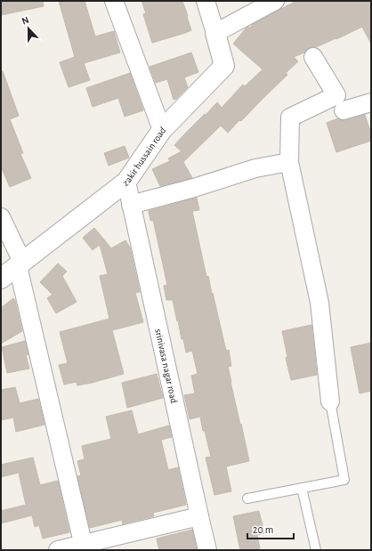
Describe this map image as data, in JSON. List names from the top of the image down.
{
  "streets": {
    "street": ["zakir hussain road", "srinivasa nagar road"]
  },
  "crossings": [
    ["zakir hussain road", "srinivasa nagar road"]
  ],
  "scale_bar": "20 m",
  "north": "top"
}
